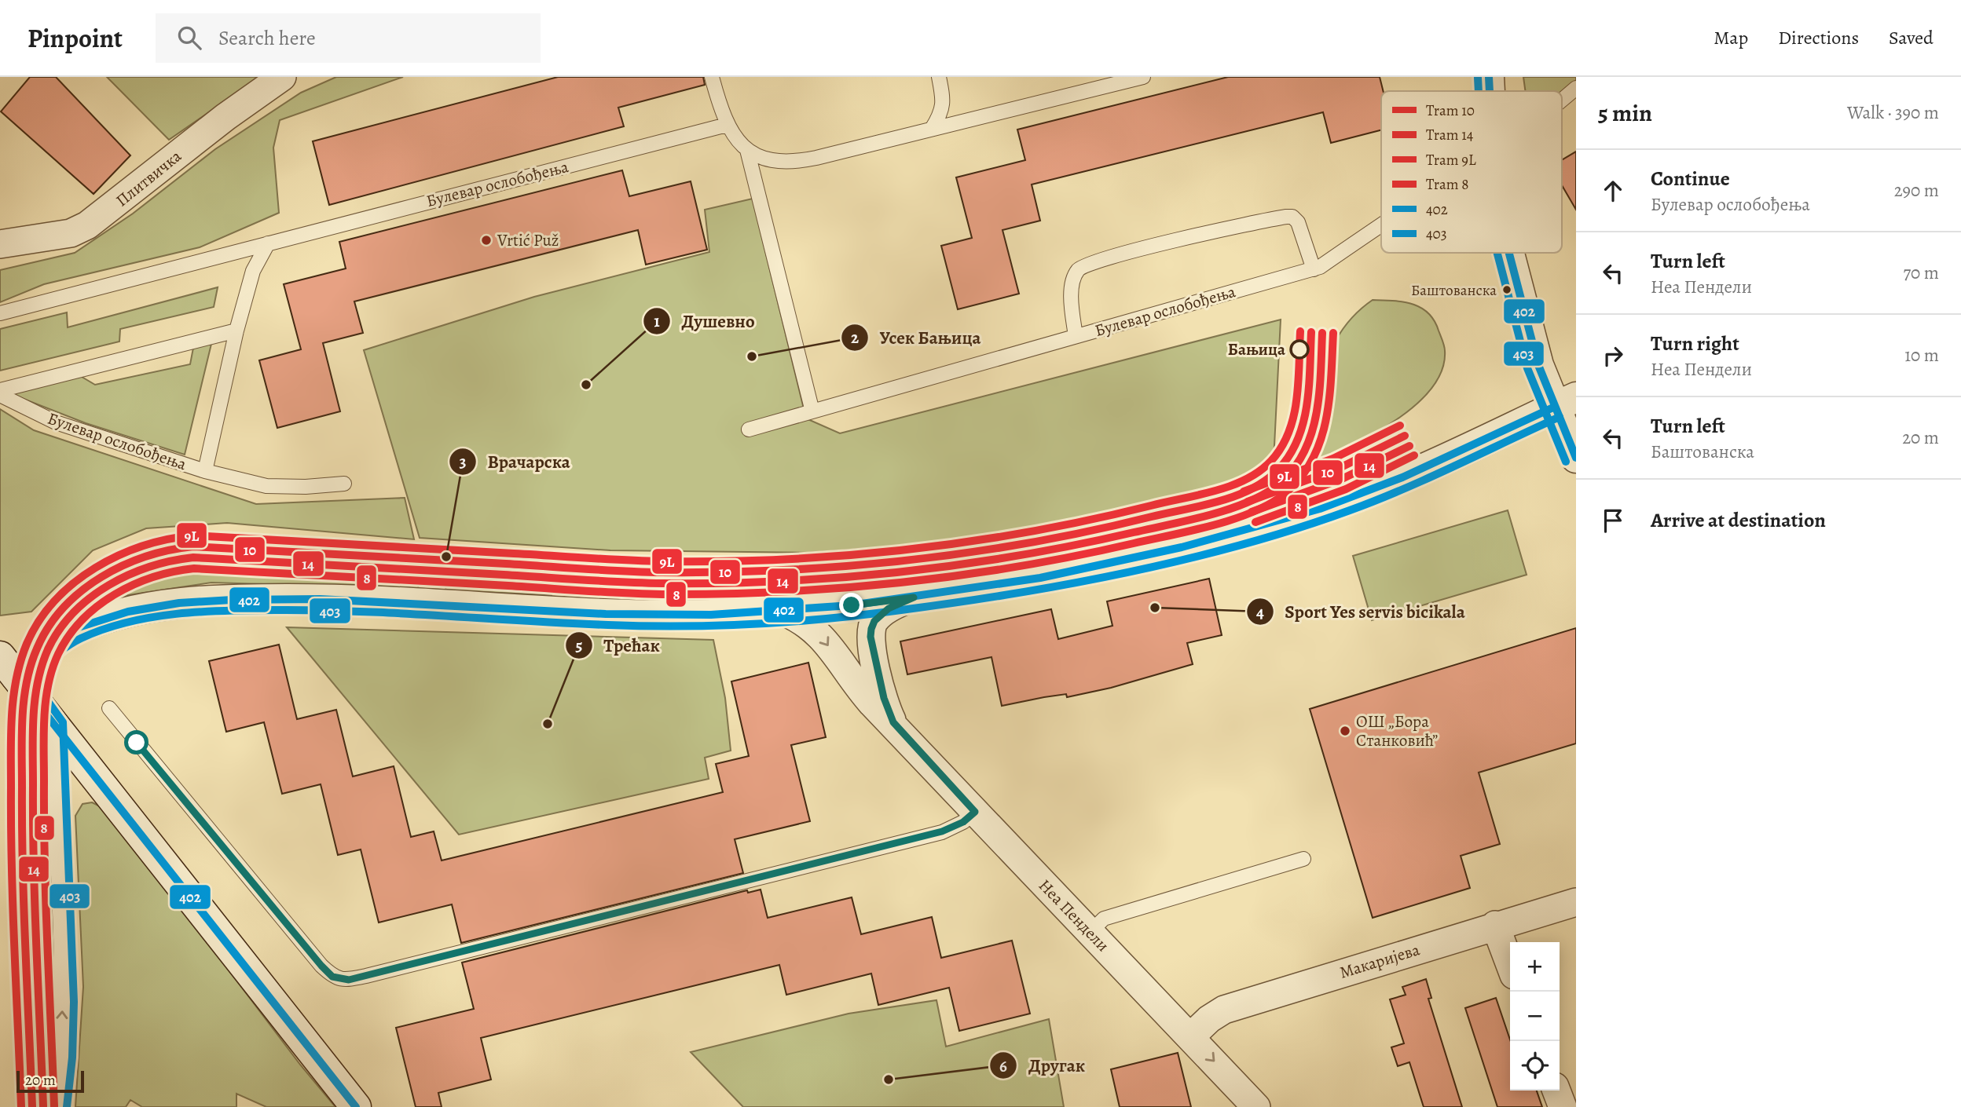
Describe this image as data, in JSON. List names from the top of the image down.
{
  "streets": {
    "street": ["Плитвичка", "Неа Пендели", "Макаријева"],
    "lane": ["Булевар ослобођења"]
  },
  "crossings": [
    ["Неа Пендели", "Макаријева"]
  ],
  "places": [
    "Vrtić Puž",
    "Баштованска",
    "Бањица",
    "Усек Бањица",
    "Душевно",
    "Врачарска",
    "Sport Yes servis bicikala",
    "Трећак",
    "ОШ „Бора Станковић”",
    "Другак"
  ],
  "lines": [
    "transit line 402",
    "transit line 403",
    "tram line 9L",
    "tram line 10",
    "tram line 14",
    "tram line 8"
  ],
  "legend": [
    "Tram 10",
    "Tram 14",
    "Tram 9L",
    "Tram 8",
    "402",
    "403"
  ],
  "scale_bar": "20 m",
  "page": {
    "header": "Pinpoint",
    "search": "Search here",
    "nav": ["Map", "Directions", "Saved"],
    "heading": ["5 min", "Walk · 390 m"],
    "list": [
      ["Continue", "Булевар ослобођења", "290 m"],
      ["Turn left", "Неа Пендели", "70 m"],
      ["Turn right", "Неа Пендели", "10 m"],
      ["Turn left", "Баштованска", "20 m"],
      "Arrive at destination"
    ],
    "map_buttons": ["+", "−"],
    "scale": "20 m"
  }
}
